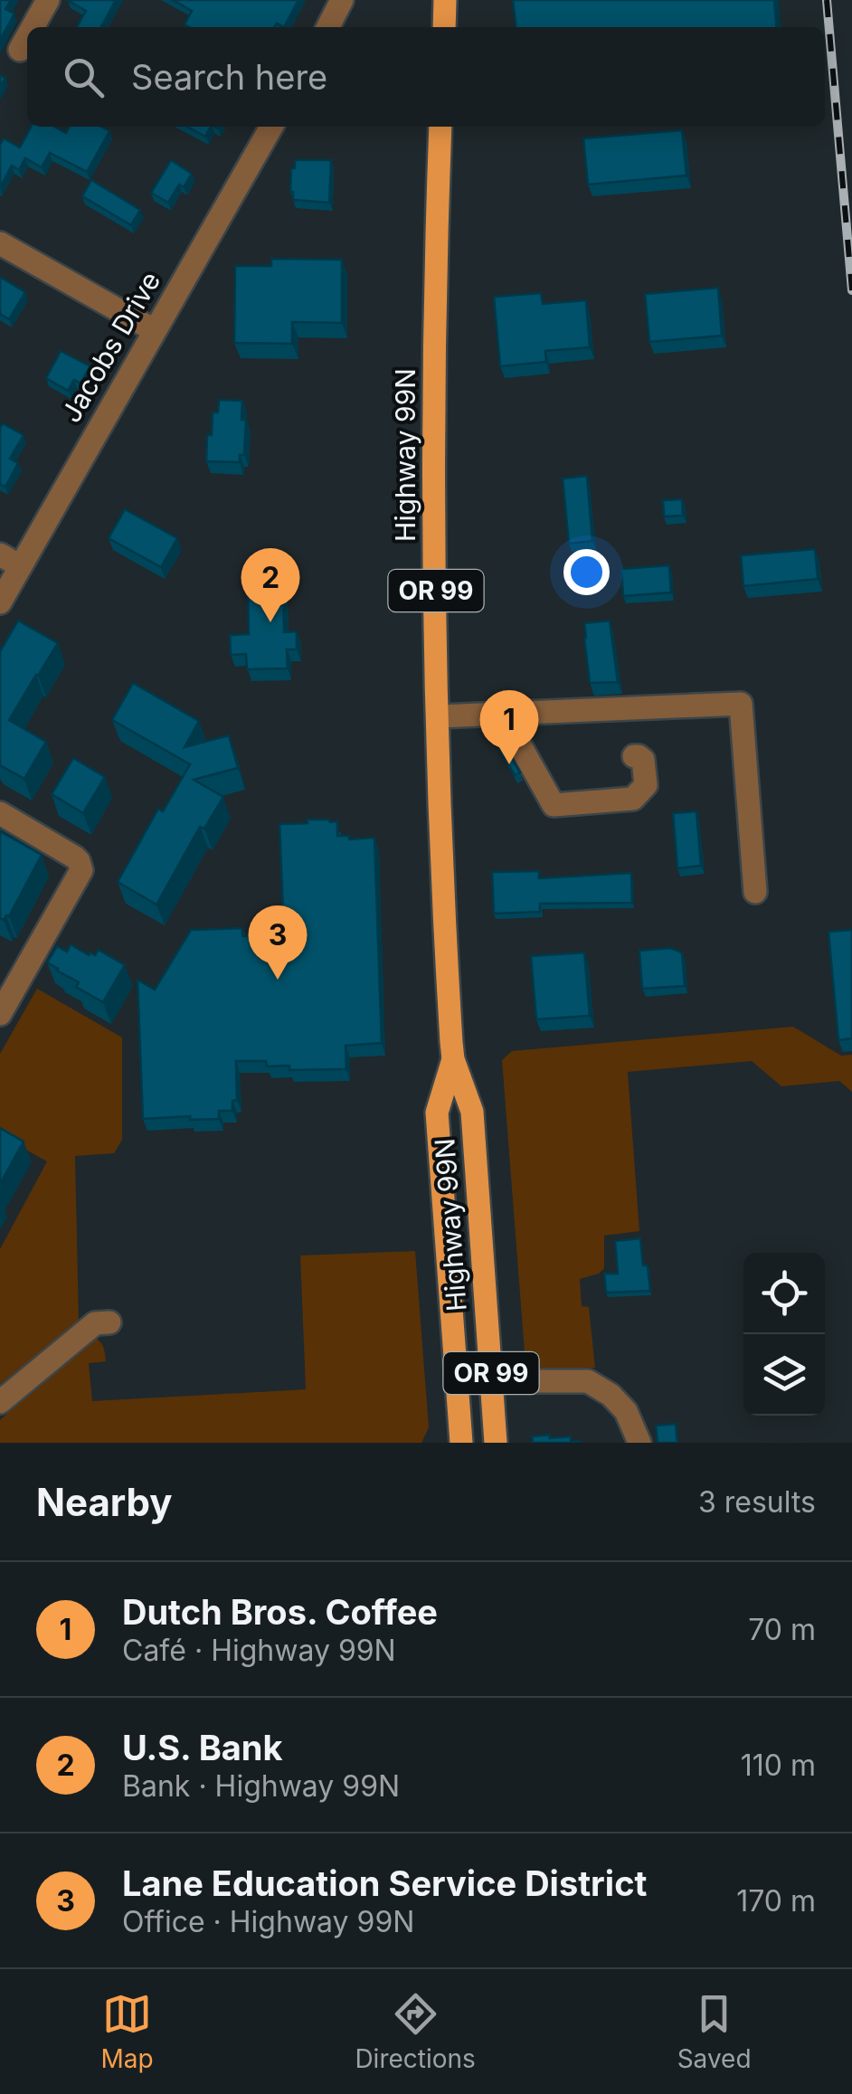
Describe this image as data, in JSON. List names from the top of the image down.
{
  "streets": {
    "main road": ["Highway 99N", "OR 99"],
    "street": ["Jacobs Drive"]
  },
  "page": {
    "search": "Search here",
    "pins": ["2", "1", "3"],
    "heading": ["Nearby", "3 results"],
    "list": [
      {
        "mark": "1",
        "name": "Dutch Bros. Coffee",
        "note": "Café · Highway 99N",
        "value": "70 m"
      },
      {
        "mark": "2",
        "name": "U.S. Bank",
        "note": "Bank · Highway 99N",
        "value": "110 m"
      },
      {
        "mark": "3",
        "name": "Lane Education Service District",
        "note": "Office · Highway 99N",
        "value": "170 m"
      }
    ],
    "nav": ["Map", "Directions", "Saved"]
  }
}
